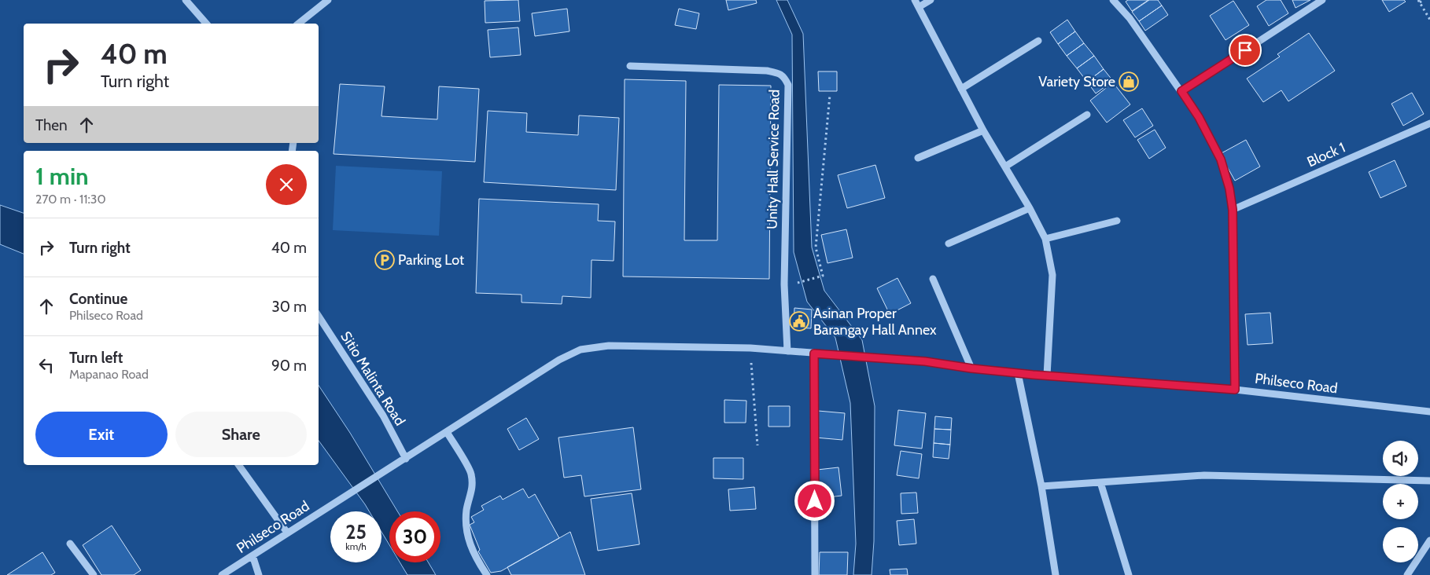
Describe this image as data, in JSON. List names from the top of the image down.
{
  "streets": {
    "street": [
      "Block 1",
      "Unity Hall Service Road",
      "Sitio Malinta Road",
      "Philseco Road"
    ]
  },
  "crossings": [
    ["Unity Hall Service Road", "Philseco Road"],
    ["Sitio Malinta Road", "Philseco Road"]
  ],
  "places": {
    "shop": ["Variety Store"],
    "parking": ["Parking Lot"],
    "public building": ["Asinan Proper Barangay Hall Annex"]
  },
  "page": {
    "turn": ["40 m", "Turn right"],
    "then": "Then",
    "heading": ["1 min", "270 m · 11:30"],
    "list": [
      {
        "name": "Turn right",
        "value": "40 m"
      },
      {
        "name": "Continue",
        "note": "Philseco Road",
        "value": "30 m"
      },
      {
        "name": "Turn left",
        "note": "Mapanao Road",
        "value": "90 m"
      }
    ],
    "buttons": ["Exit", "Share"],
    "map_buttons": ["+", "−"],
    "speed": "25 km/h",
    "limit": "30"
  }
}
